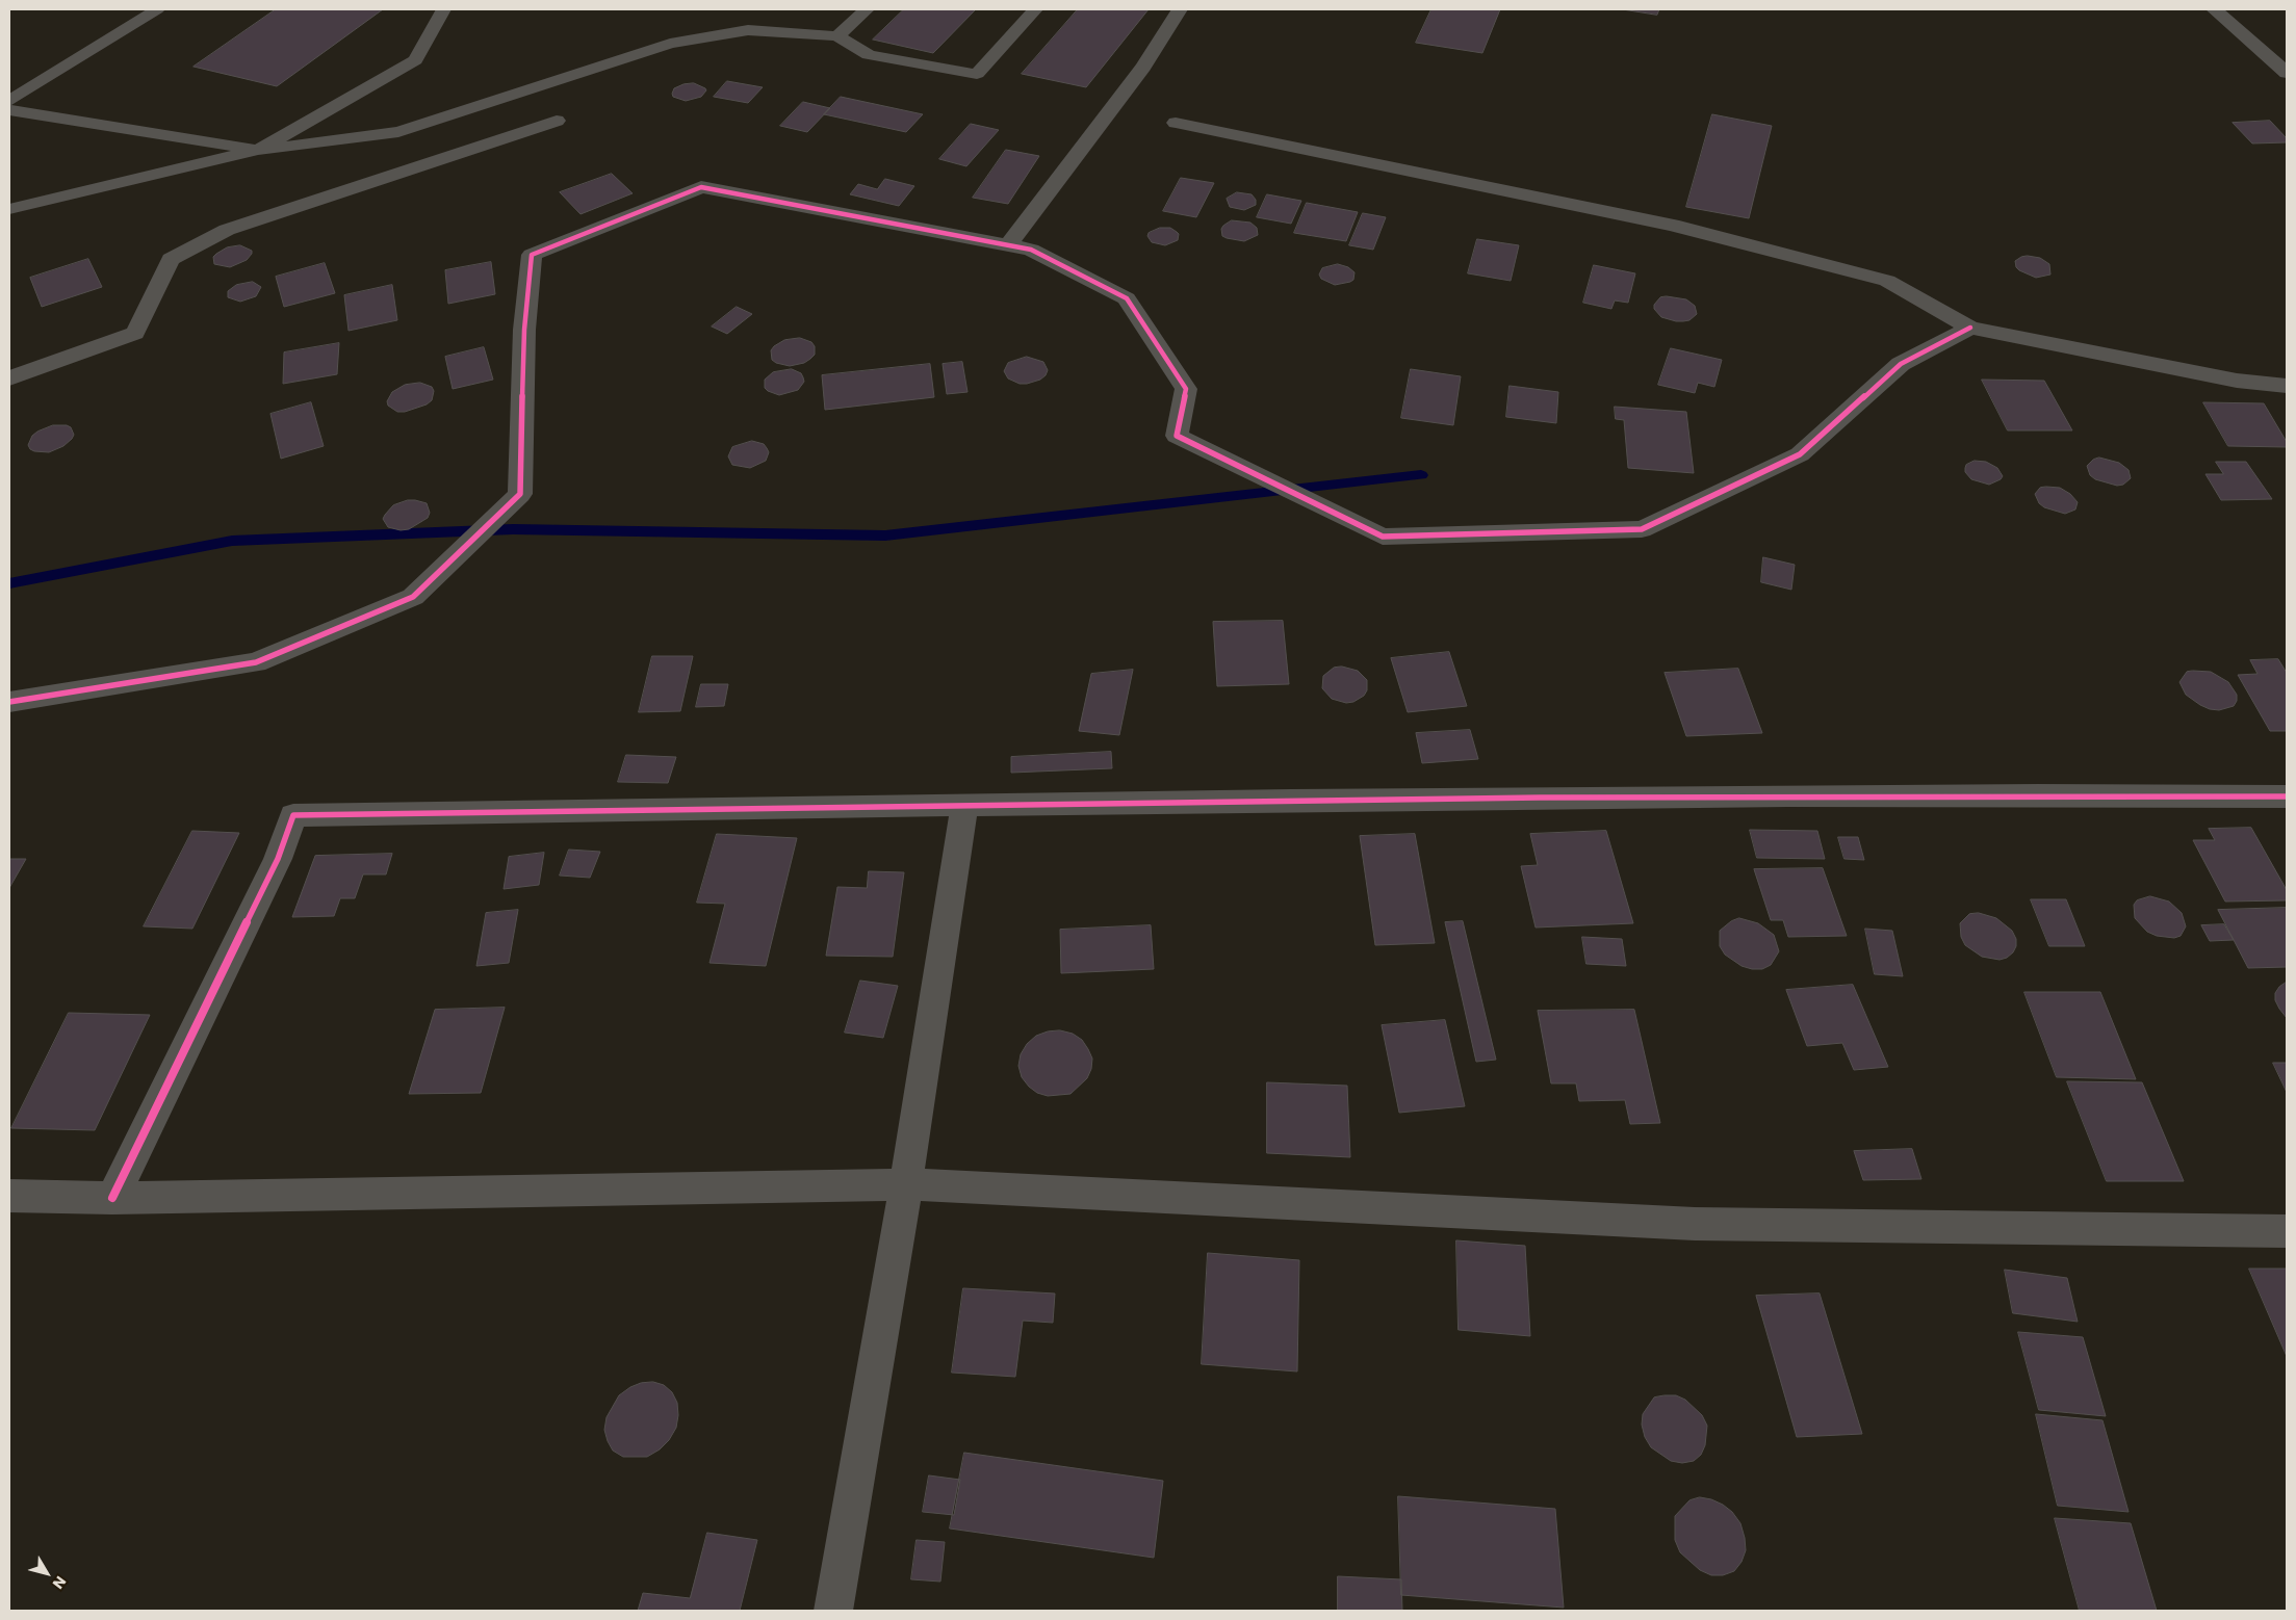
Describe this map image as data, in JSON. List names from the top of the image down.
{
  "north": "bottom right"
}
